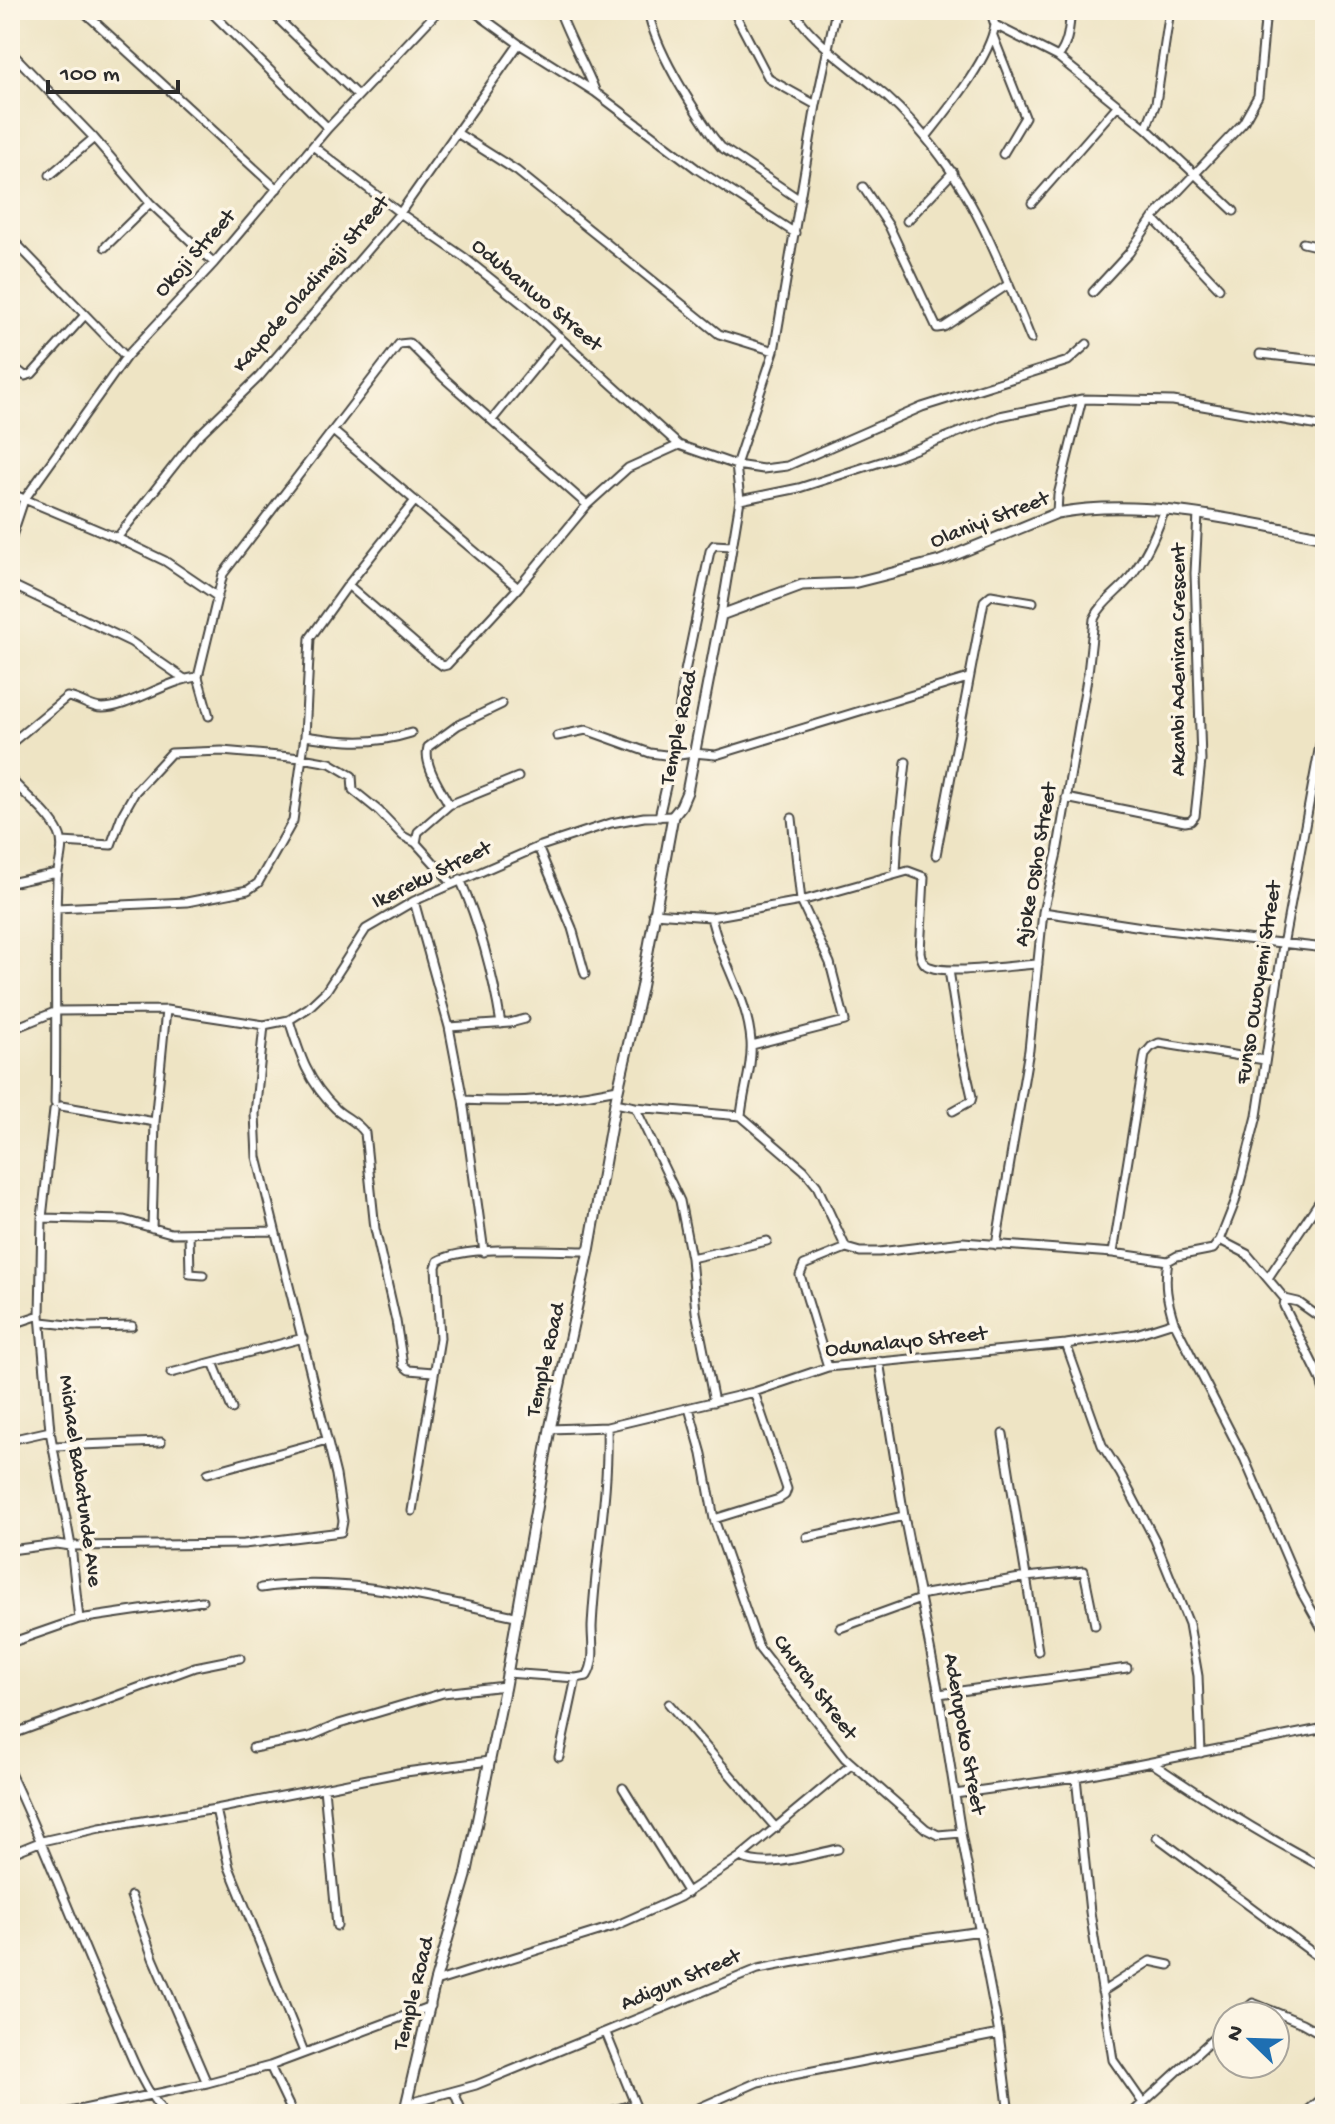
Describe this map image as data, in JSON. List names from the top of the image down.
{
  "streets": {
    "street": [
      "Okoji Street",
      "Kayode Oladimeji Street",
      "Odubanwo Street",
      "Olaniyi Street",
      "Akanbi Adeniran Crescent",
      "Temple Road",
      "Ajoke Osho Street",
      "Ikereku Street",
      "Funso Owoyemi Street",
      "Odunalayo Street",
      "Michael Babatunde Ave",
      "Church Street",
      "Aderupoko Street",
      "Adigun Street"
    ]
  },
  "crossings": [
    ["Okoji Street", "Odubanwo Street"],
    ["Kayode Oladimeji Street", "Odubanwo Street"],
    ["Olaniyi Street", "Akanbi Adeniran Crescent"],
    ["Olaniyi Street", "Temple Road"],
    ["Olaniyi Street", "Ajoke Osho Street"],
    ["Akanbi Adeniran Crescent", "Ajoke Osho Street"],
    ["Temple Road", "Ikereku Street"],
    ["Temple Road", "Odunalayo Street"],
    ["Temple Road", "Adigun Street"],
    ["Ikereku Street", "Michael Babatunde Ave"],
    ["Odunalayo Street", "Church Street"],
    ["Odunalayo Street", "Aderupoko Street"],
    ["Church Street", "Aderupoko Street"],
    ["Aderupoko Street", "Adigun Street"]
  ],
  "scale_bar": "100 m",
  "north": "top left"
}
